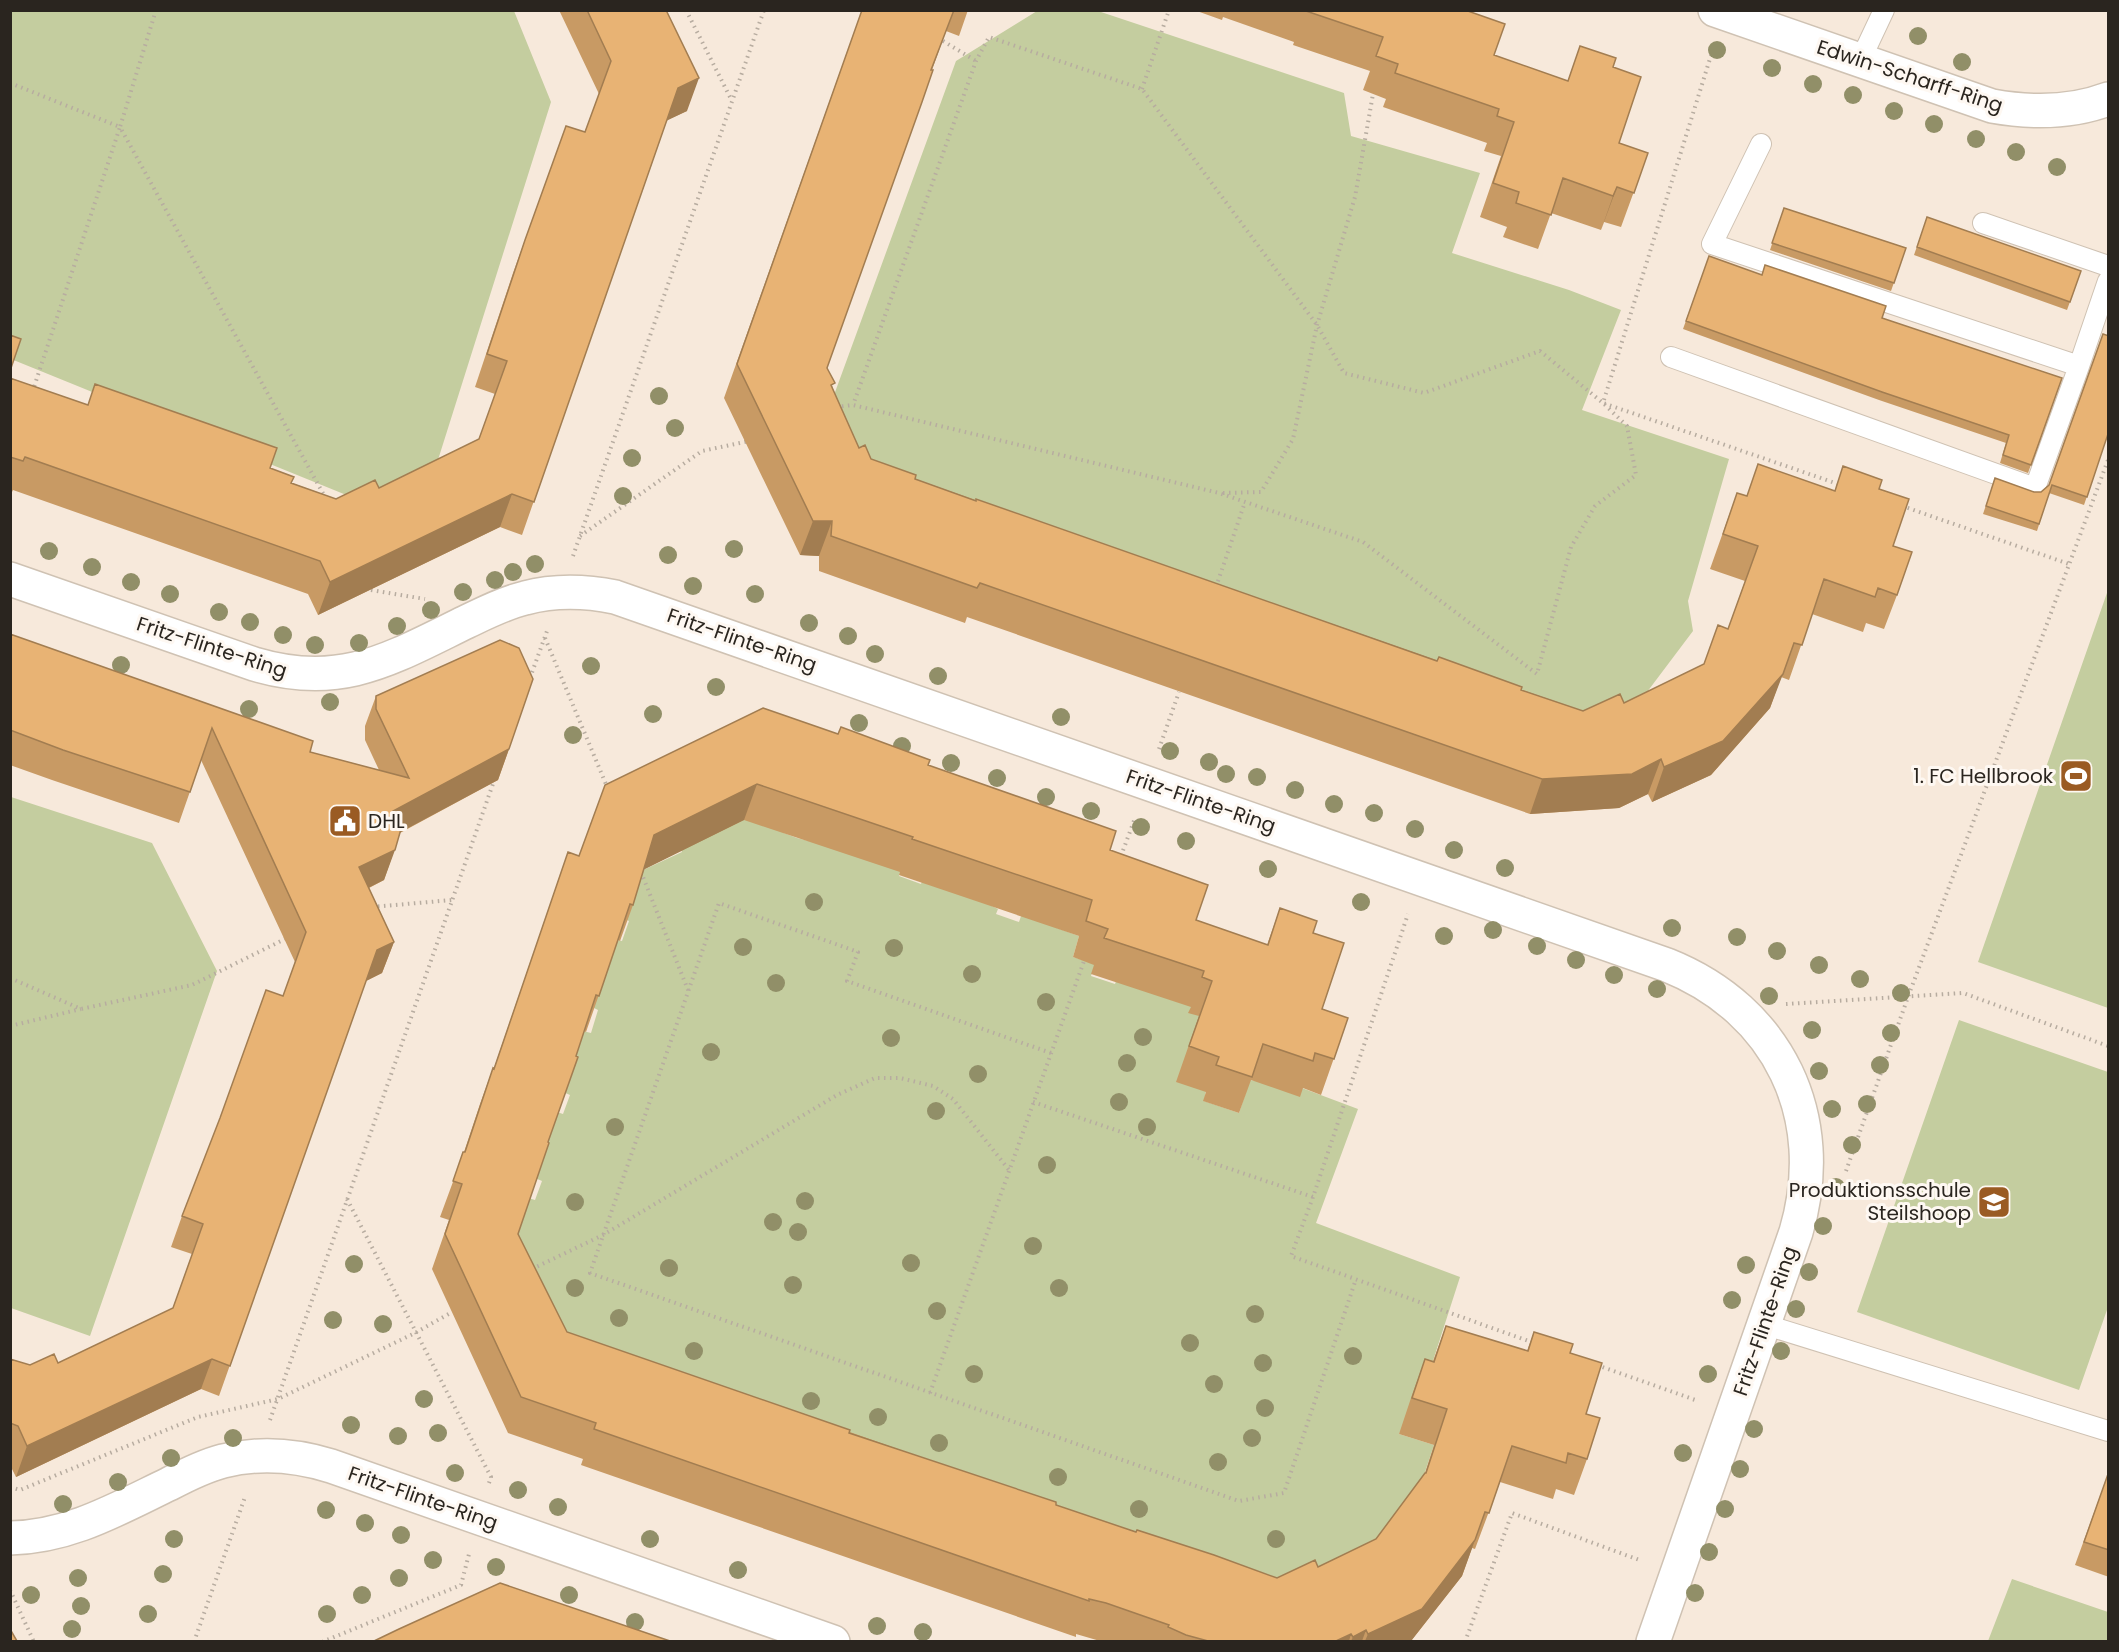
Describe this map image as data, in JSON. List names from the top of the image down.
{
  "streets": {
    "street": ["Edwin-Scharff-Ring", "Fritz-Flinte-Ring"]
  },
  "places": {
    "sports": ["1. FC Hellbrook"],
    "public building": ["DHL"],
    "school or university": ["Produktionsschule Steilshoop"]
  }
}
